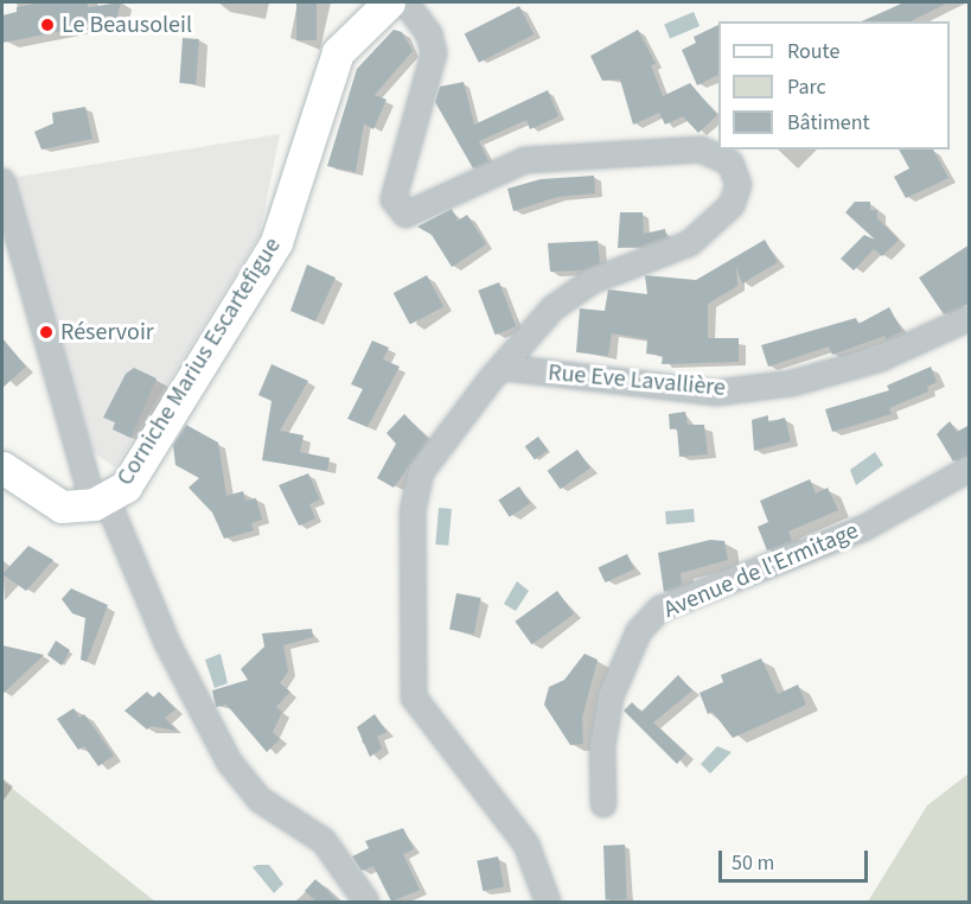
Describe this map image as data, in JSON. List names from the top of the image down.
{
  "streets": {
    "main road": ["Corniche Marius Escartefigue"],
    "street": ["Rue Eve Lavallière", "Avenue de l'Ermitage"]
  },
  "places": ["Le Beausoleil", "Réservoir"],
  "legend": ["Route", "Parc", "Bâtiment"],
  "scale_bar": "50 m"
}
